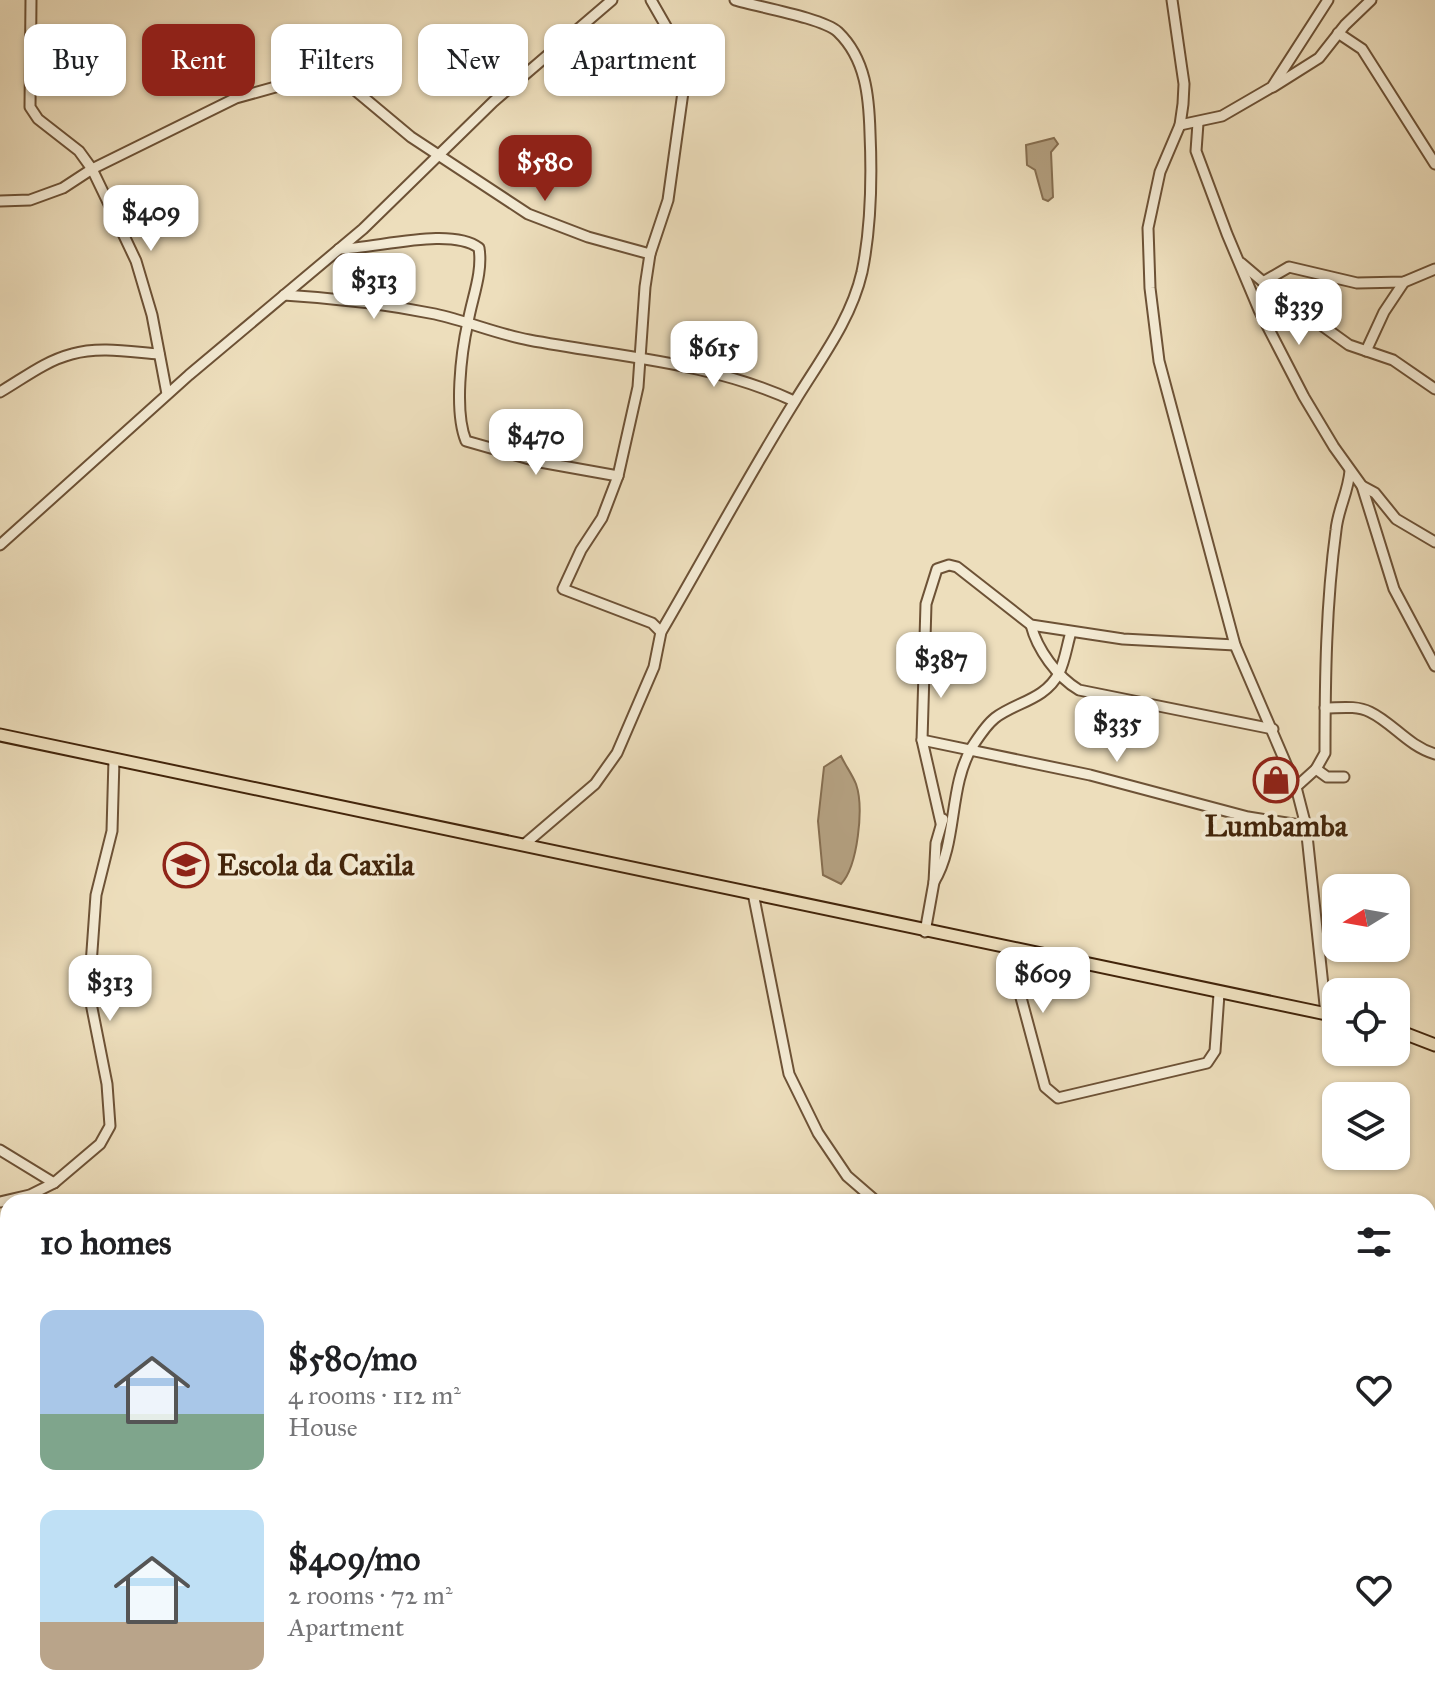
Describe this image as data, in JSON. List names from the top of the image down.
{
  "places": {
    "shop": ["Lumbamba"],
    "school or university": ["Escola da Caxila"]
  },
  "north": "left",
  "page": {
    "chip": [
      "Buy",
      "Rent",
      "Filters",
      "New",
      "Apartment"
    ],
    "price": [
      "$580",
      "$409",
      "$313",
      "$339",
      "$615",
      "$470",
      "$387",
      "$335",
      "$609",
      "$313"
    ],
    "heading": "10 homes",
    "list": [
      {
        "name": "$580/mo",
        "note": "4 rooms · 112 m² · House"
      },
      {
        "name": "$409/mo",
        "note": "2 rooms · 72 m² · Apartment"
      }
    ]
  }
}
